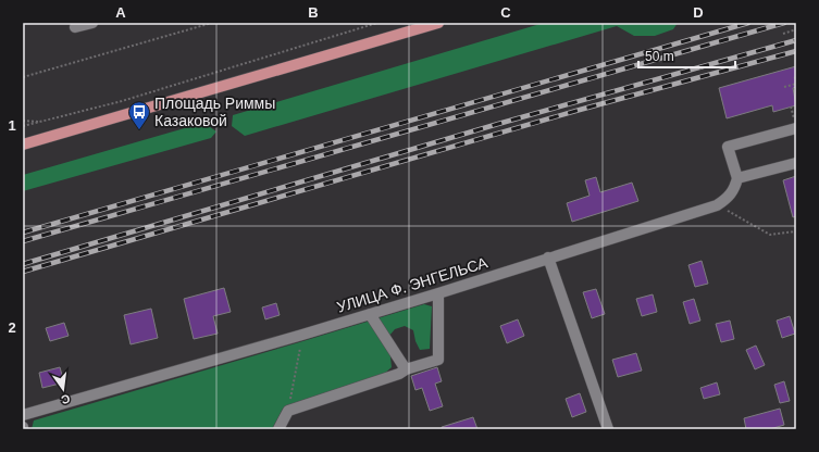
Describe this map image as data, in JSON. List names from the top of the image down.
{
  "streets": {
    "street": ["УЛИЦА Ф. ЭНГЕЛЬСА"]
  },
  "places": {
    "bus stop": ["Площадь Риммы Казаковой"]
  },
  "scale_bar": "50 m",
  "north": "bottom",
  "grid": {
    "columns": [
      "A",
      "B",
      "C",
      "D"
    ],
    "rows": ["1", "2"]
  }
}
